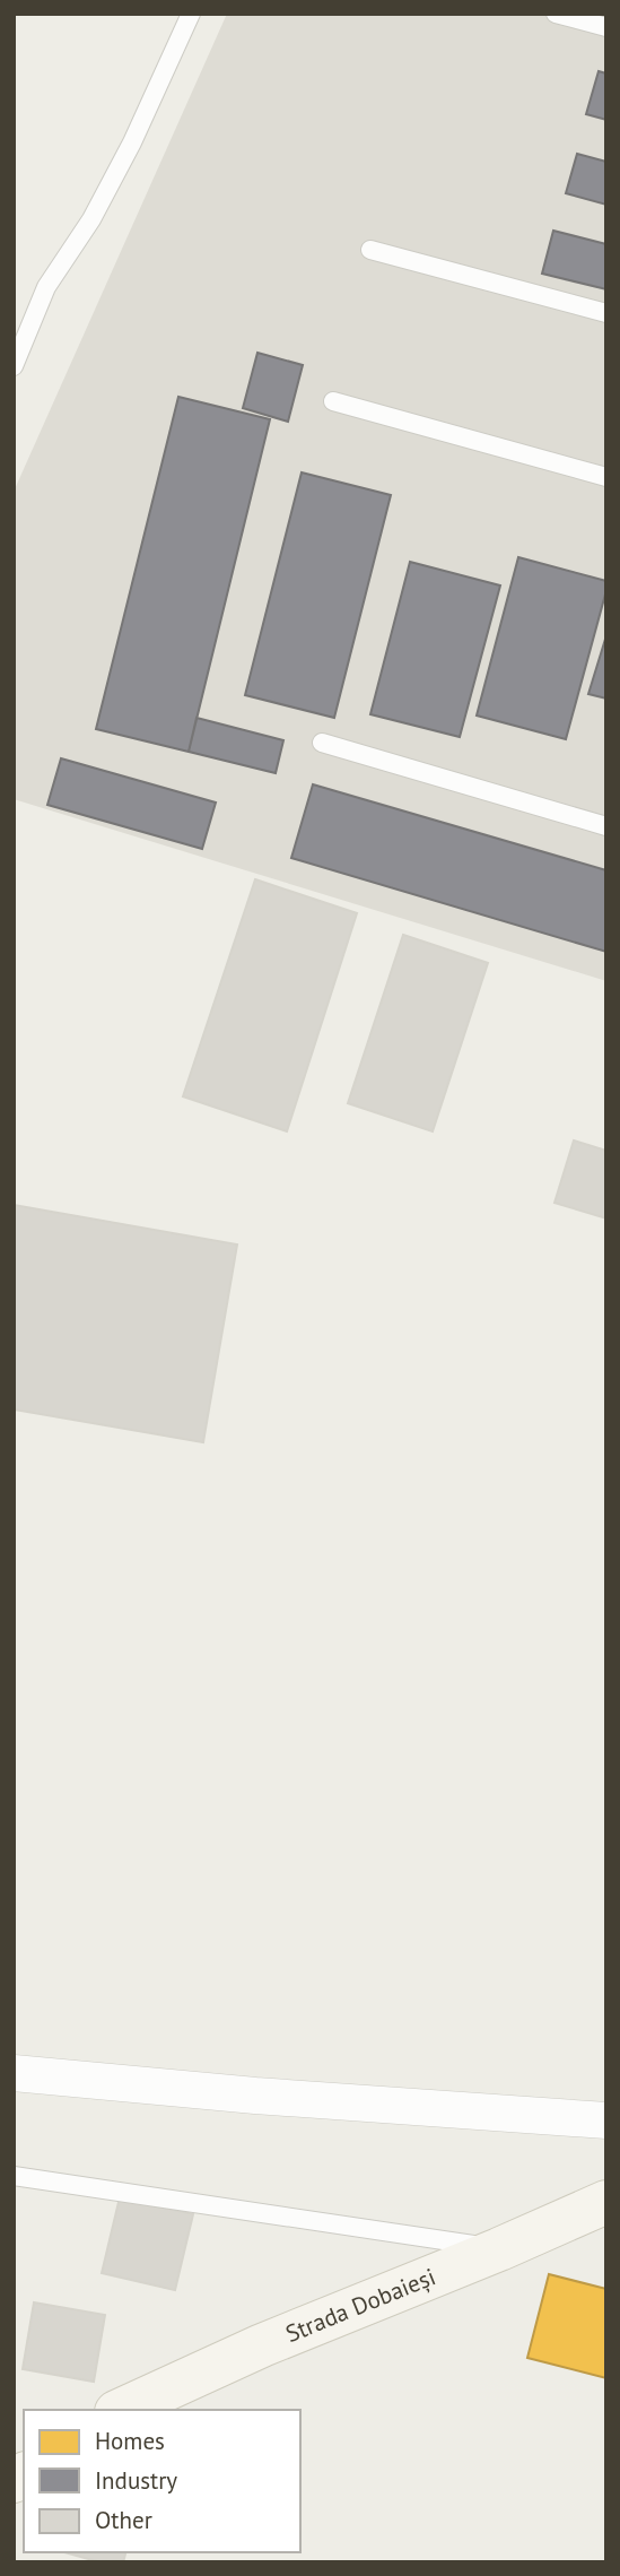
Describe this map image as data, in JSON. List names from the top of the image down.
{
  "streets": {
    "street": ["Strada Dobaieși"]
  },
  "legend": ["Homes", "Industry", "Other"]
}
